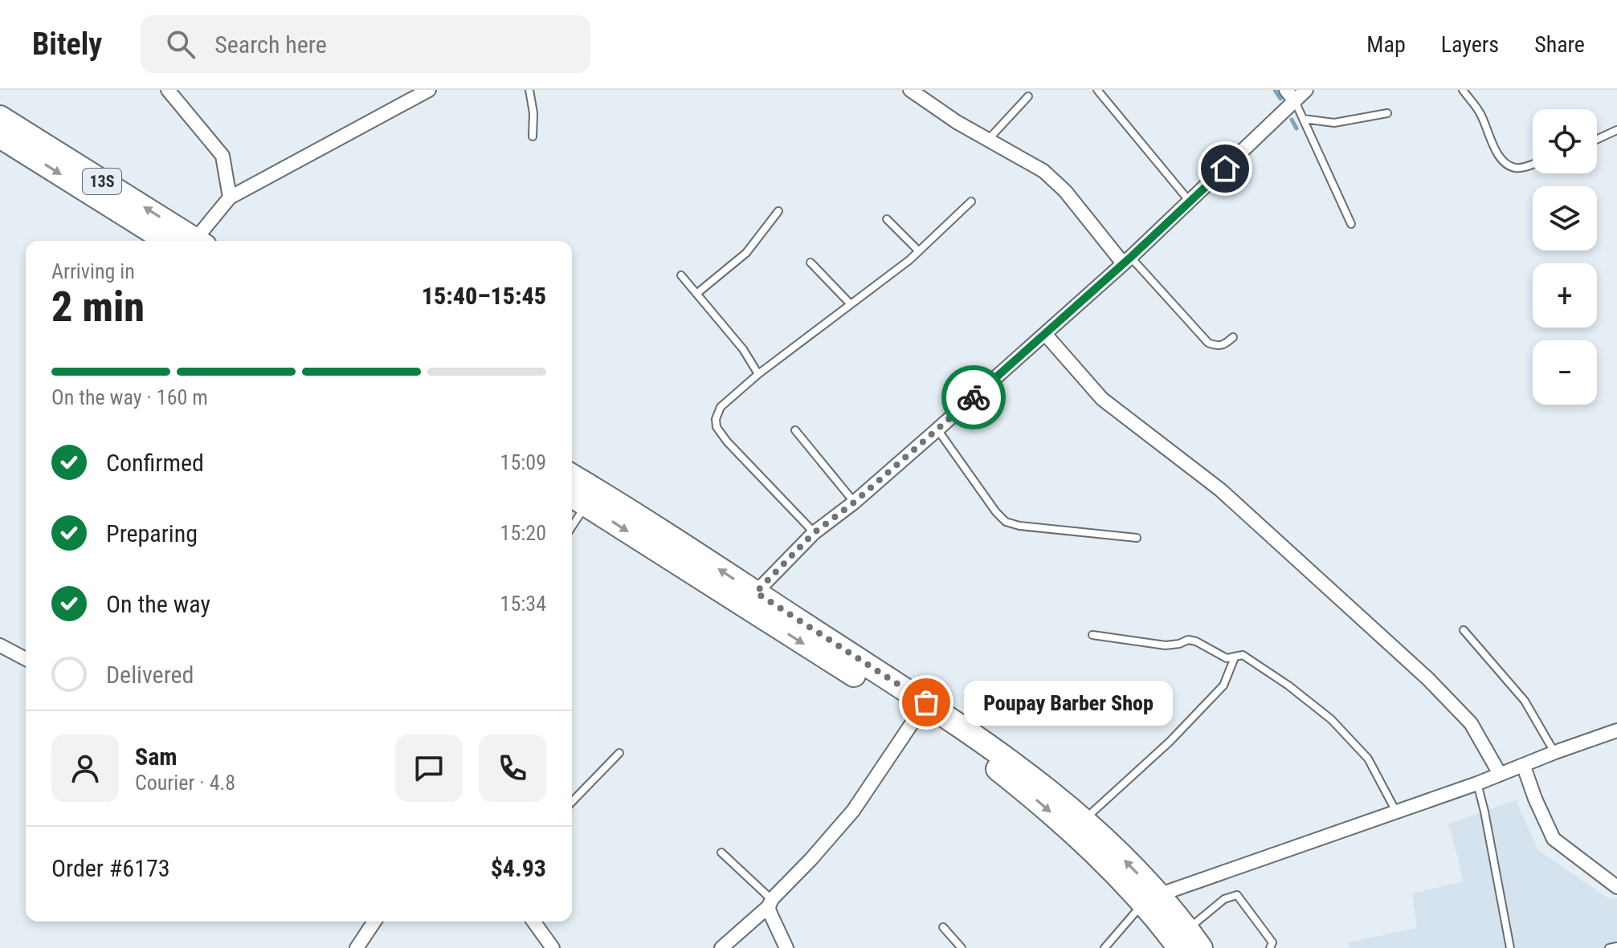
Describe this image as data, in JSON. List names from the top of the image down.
{
  "streets": {
    "highway": ["13S"]
  },
  "places": ["Poupay Barber Shop"],
  "page": {
    "header": "Bitely",
    "search": "Search here",
    "nav": ["Map", "Layers", "Share"],
    "map_buttons": ["+", "−"],
    "heading": ["2 min", "Arriving in", "15:40–15:45"],
    "panel": [
      "Sam",
      "Courier · 4.8",
      "Order #6173",
      "$4.93"
    ],
    "bar": "On the way · 160 m",
    "list": [
      ["Confirmed", "15:09"],
      ["Preparing", "15:20"],
      ["On the way", "15:34"],
      "Delivered"
    ],
    "bubble": "Poupay Barber Shop"
  }
}
